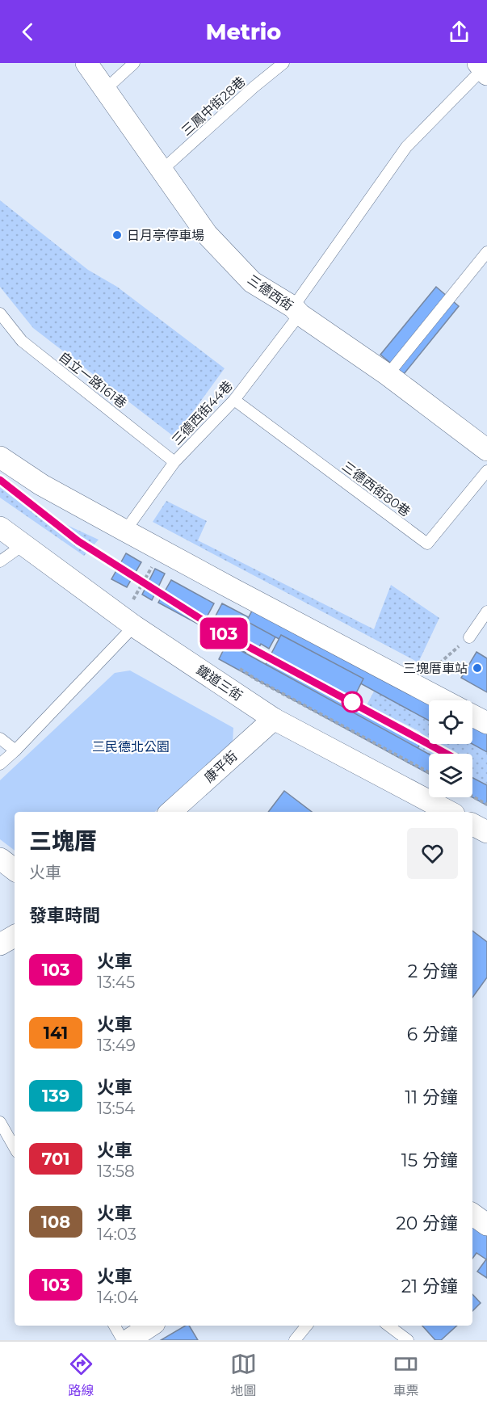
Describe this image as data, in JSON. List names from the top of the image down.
{
  "streets": {
    "street": ["三德西街", "鐵道三街", "康平街"],
    "lane": [
      "三鳳中街28巷",
      "自立一路161巷",
      "三德西街44巷",
      "三德西街80巷"
    ]
  },
  "crossings": [
    ["三鳳中街28巷", "三德西街"],
    ["三德西街", "三德西街44巷"],
    ["自立一路161巷", "三德西街44巷"],
    ["三德西街44巷", "三德西街80巷"],
    ["鐵道三街", "康平街"]
  ],
  "parks": ["三民德北公園"],
  "places": ["日月亭停車場", "三塊厝車站"],
  "page": {
    "header": "Metrio",
    "on_map": "103",
    "heading": [
      ["三塊厝", "火車"],
      "發車時間"
    ],
    "list": [
      {
        "mark": "103",
        "name": "火車",
        "note": "13:45",
        "value": "2 分鐘"
      },
      {
        "mark": "141",
        "name": "火車",
        "note": "13:49",
        "value": "6 分鐘"
      },
      {
        "mark": "139",
        "name": "火車",
        "note": "13:54",
        "value": "11 分鐘"
      },
      {
        "mark": "701",
        "name": "火車",
        "note": "13:58",
        "value": "15 分鐘"
      },
      {
        "mark": "108",
        "name": "火車",
        "note": "14:03",
        "value": "20 分鐘"
      },
      {
        "mark": "103",
        "name": "火車",
        "note": "14:04",
        "value": "21 分鐘"
      }
    ],
    "tabs": ["路線", "地圖", "車票"]
  }
}
